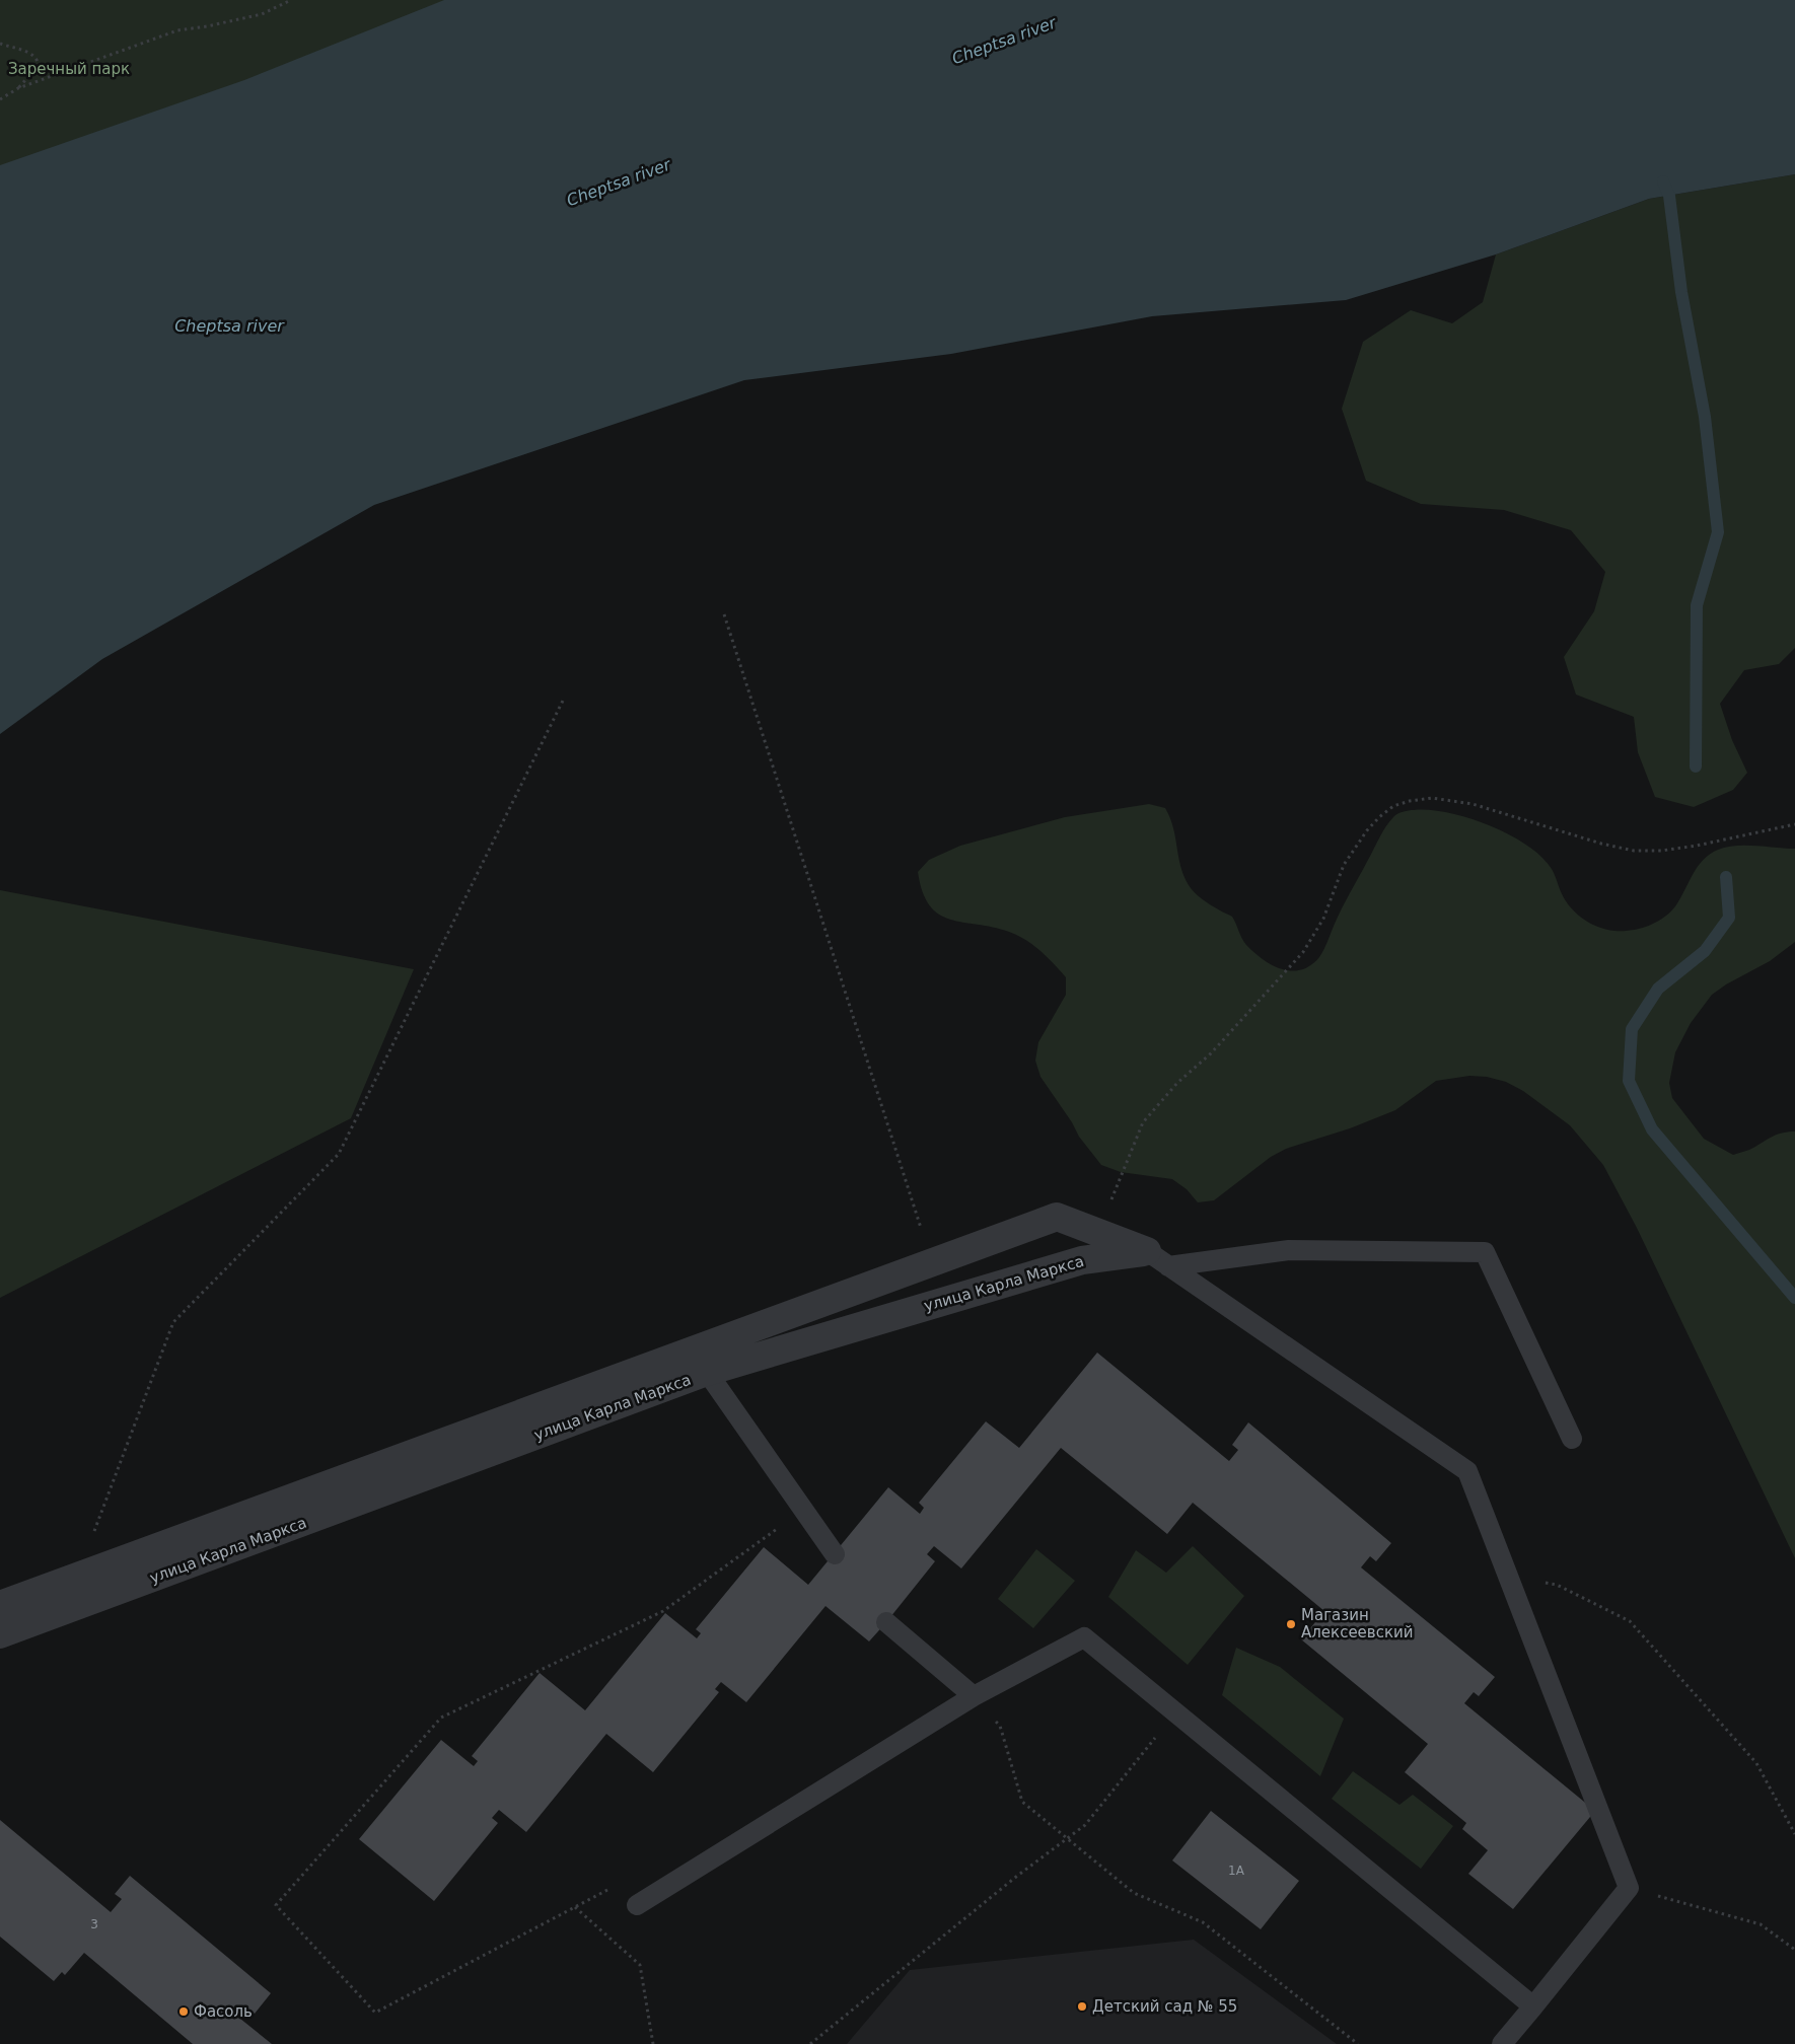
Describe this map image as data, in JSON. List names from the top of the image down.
{
  "streets": {
    "street": ["улица Карла Маркса"]
  },
  "water": ["Cheptsa river"],
  "parks": ["Заречный парк"],
  "places": ["Магазин Алексеевский", "Детский сад № 55", "Фасоль"],
  "house_numbers": ["1А", "3"]
}
